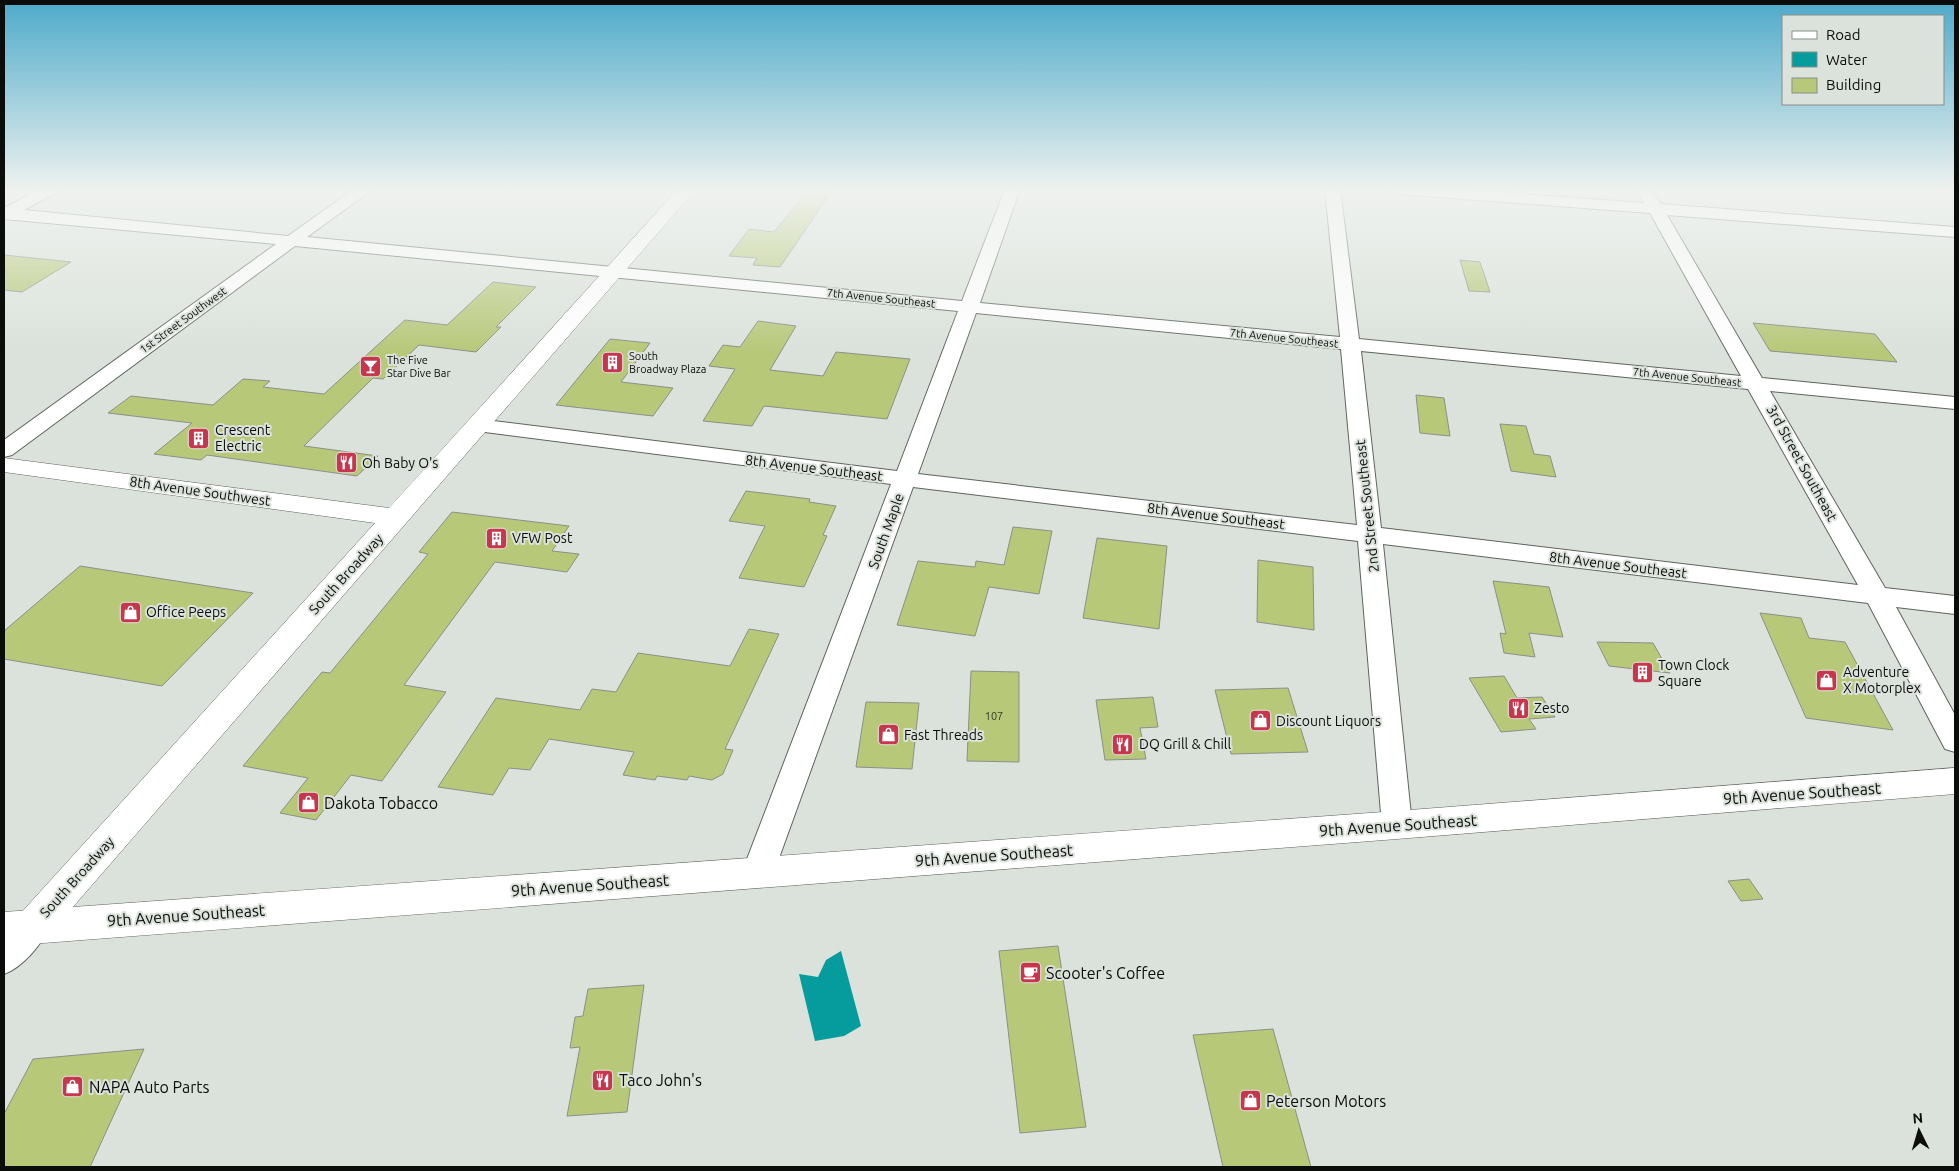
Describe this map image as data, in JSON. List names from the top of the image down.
{
  "streets": {
    "street": [
      "7th Avenue Southeast",
      "1st Street Southwest",
      "3rd Street Southeast",
      "8th Avenue Southeast",
      "8th Avenue Southwest",
      "2nd Street Southeast",
      "South Maple",
      "South Broadway",
      "9th Avenue Southeast"
    ]
  },
  "crossings": [
    ["7th Avenue Southeast", "3rd Street Southeast"],
    ["7th Avenue Southeast", "2nd Street Southeast"],
    ["7th Avenue Southeast", "South Maple"],
    ["7th Avenue Southeast", "South Broadway"],
    ["3rd Street Southeast", "8th Avenue Southeast"],
    ["8th Avenue Southeast", "2nd Street Southeast"],
    ["8th Avenue Southeast", "South Maple"],
    ["8th Avenue Southeast", "South Broadway"],
    ["8th Avenue Southwest", "South Broadway"],
    ["2nd Street Southeast", "9th Avenue Southeast"],
    ["South Maple", "9th Avenue Southeast"],
    ["South Broadway", "9th Avenue Southeast"]
  ],
  "places": {
    "building": [
      "South Broadway Plaza",
      "Crescent Electric",
      "VFW Post",
      "Town Clock Square"
    ],
    "bar": ["The Five Star Dive Bar"],
    "restaurant": [
      "Oh Baby O's",
      "Zesto",
      "DQ Grill & Chill",
      "Taco John's"
    ],
    "shop": [
      "Office Peeps",
      "Adventure X Motorplex",
      "Discount Liquors",
      "Fast Threads",
      "Dakota Tobacco",
      "NAPA Auto Parts",
      "Peterson Motors"
    ],
    "cafe": ["Scooter's Coffee"]
  },
  "house_numbers": ["107"],
  "legend": ["Road", "Water", "Building"],
  "north": "top"
}
